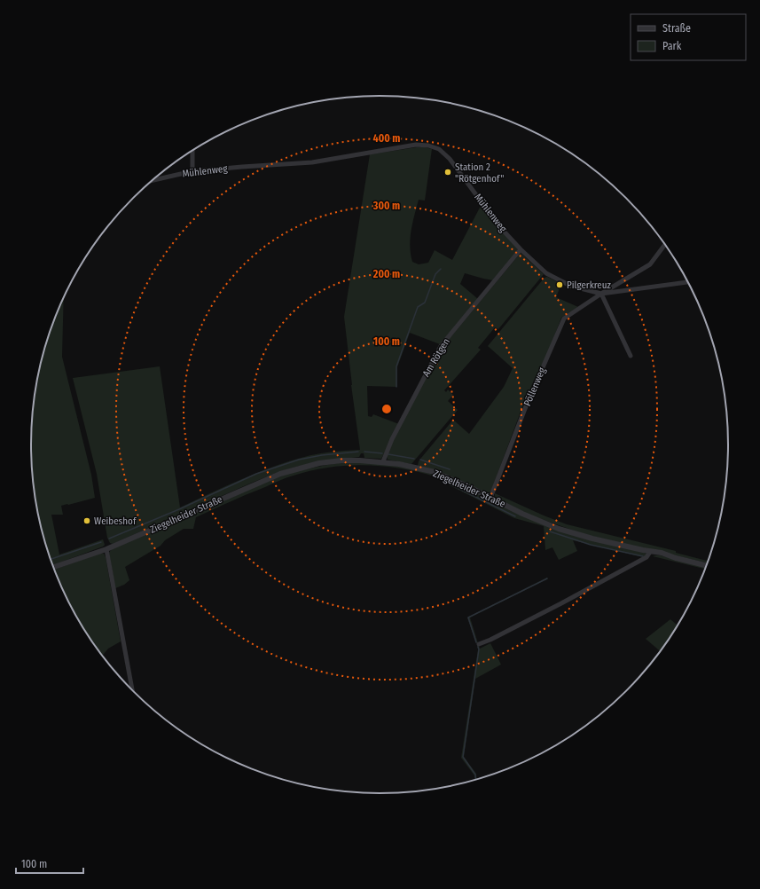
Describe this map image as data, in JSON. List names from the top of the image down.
{
  "streets": {
    "street": [
      "Mühlenweg",
      "Am Rötgen",
      "Pöllenweg",
      "Ziegelheider Straße"
    ]
  },
  "crossings": [
    ["Mühlenweg", "Am Rötgen"],
    ["Mühlenweg", "Pöllenweg"],
    ["Am Rötgen", "Ziegelheider Straße"],
    ["Pöllenweg", "Ziegelheider Straße"]
  ],
  "places": ["Station 2 \"Rötgenhof\"", "Pilgerkreuz", "Weibeshof"],
  "legend": ["Straße", "Park"],
  "scale_bar": "100 m",
  "rings": [
    "400 m",
    "300 m",
    "200 m",
    "100 m"
  ]
}
